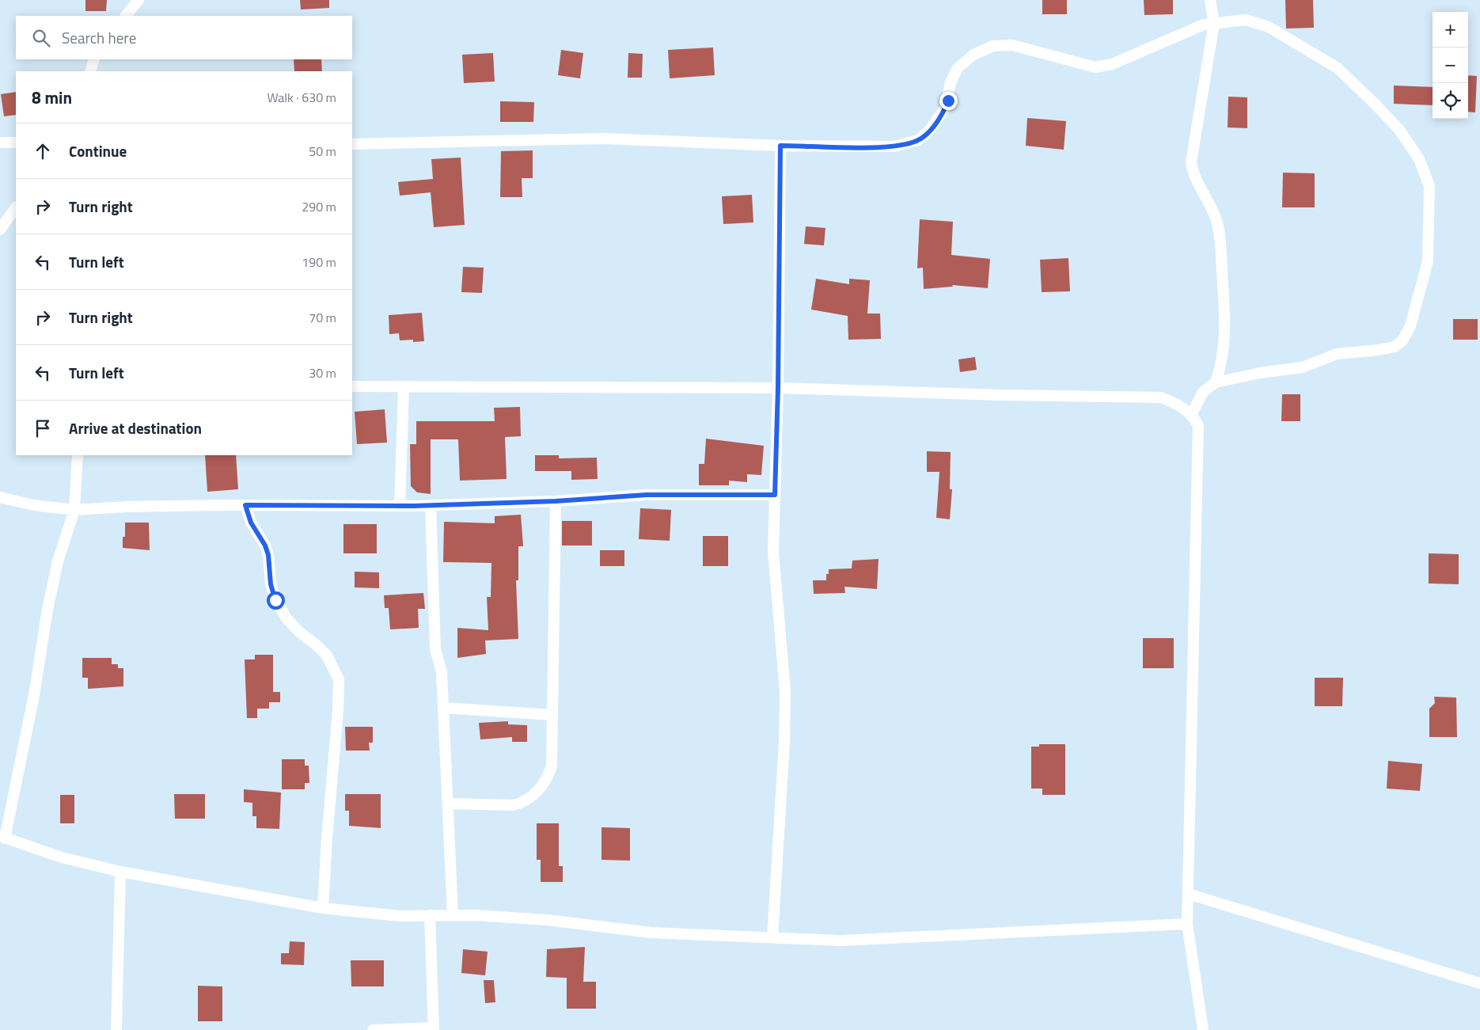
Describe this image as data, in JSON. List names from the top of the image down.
{
  "page": {
    "map_buttons": ["+", "−"],
    "search": "Search here",
    "heading": ["8 min", "Walk · 630 m"],
    "list": [
      ["Continue", "50 m"],
      ["Turn right", "290 m"],
      ["Turn left", "190 m"],
      ["Turn right", "70 m"],
      ["Turn left", "30 m"],
      "Arrive at destination"
    ]
  }
}
